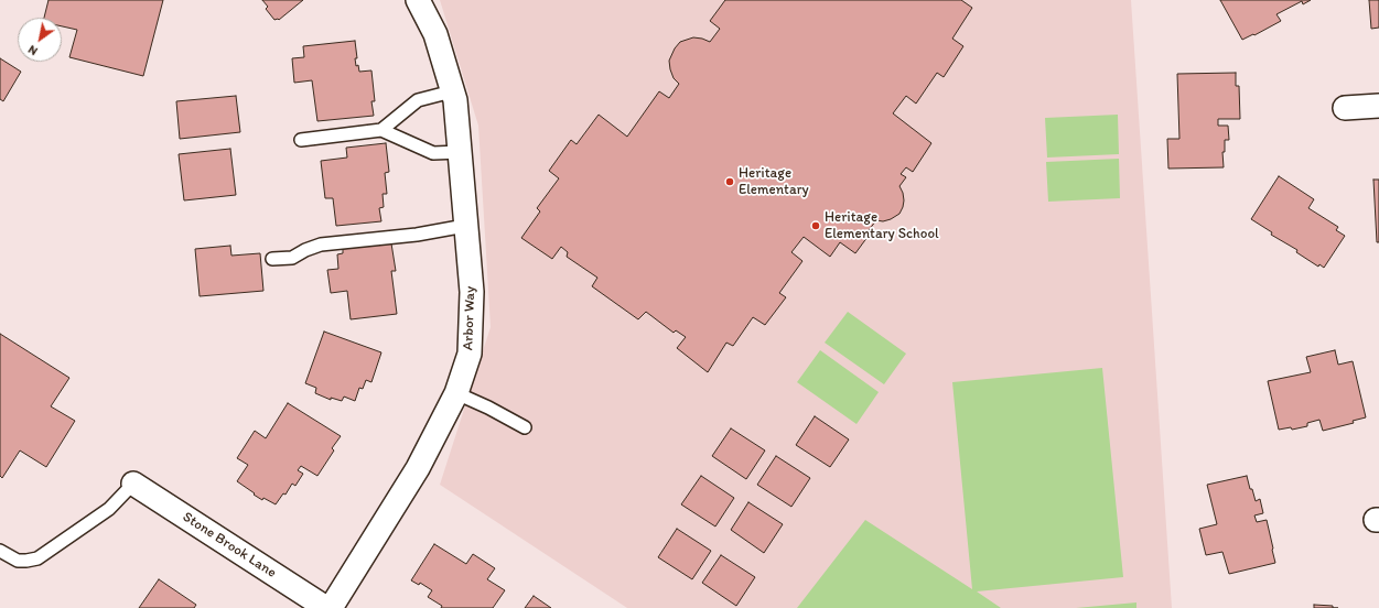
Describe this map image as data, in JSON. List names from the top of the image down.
{
  "streets": {
    "street": ["Arbor Way", "Stone Brook Lane"]
  },
  "places": ["Heritage Elementary", "Heritage Elementary School"],
  "north": "bottom left"
}
